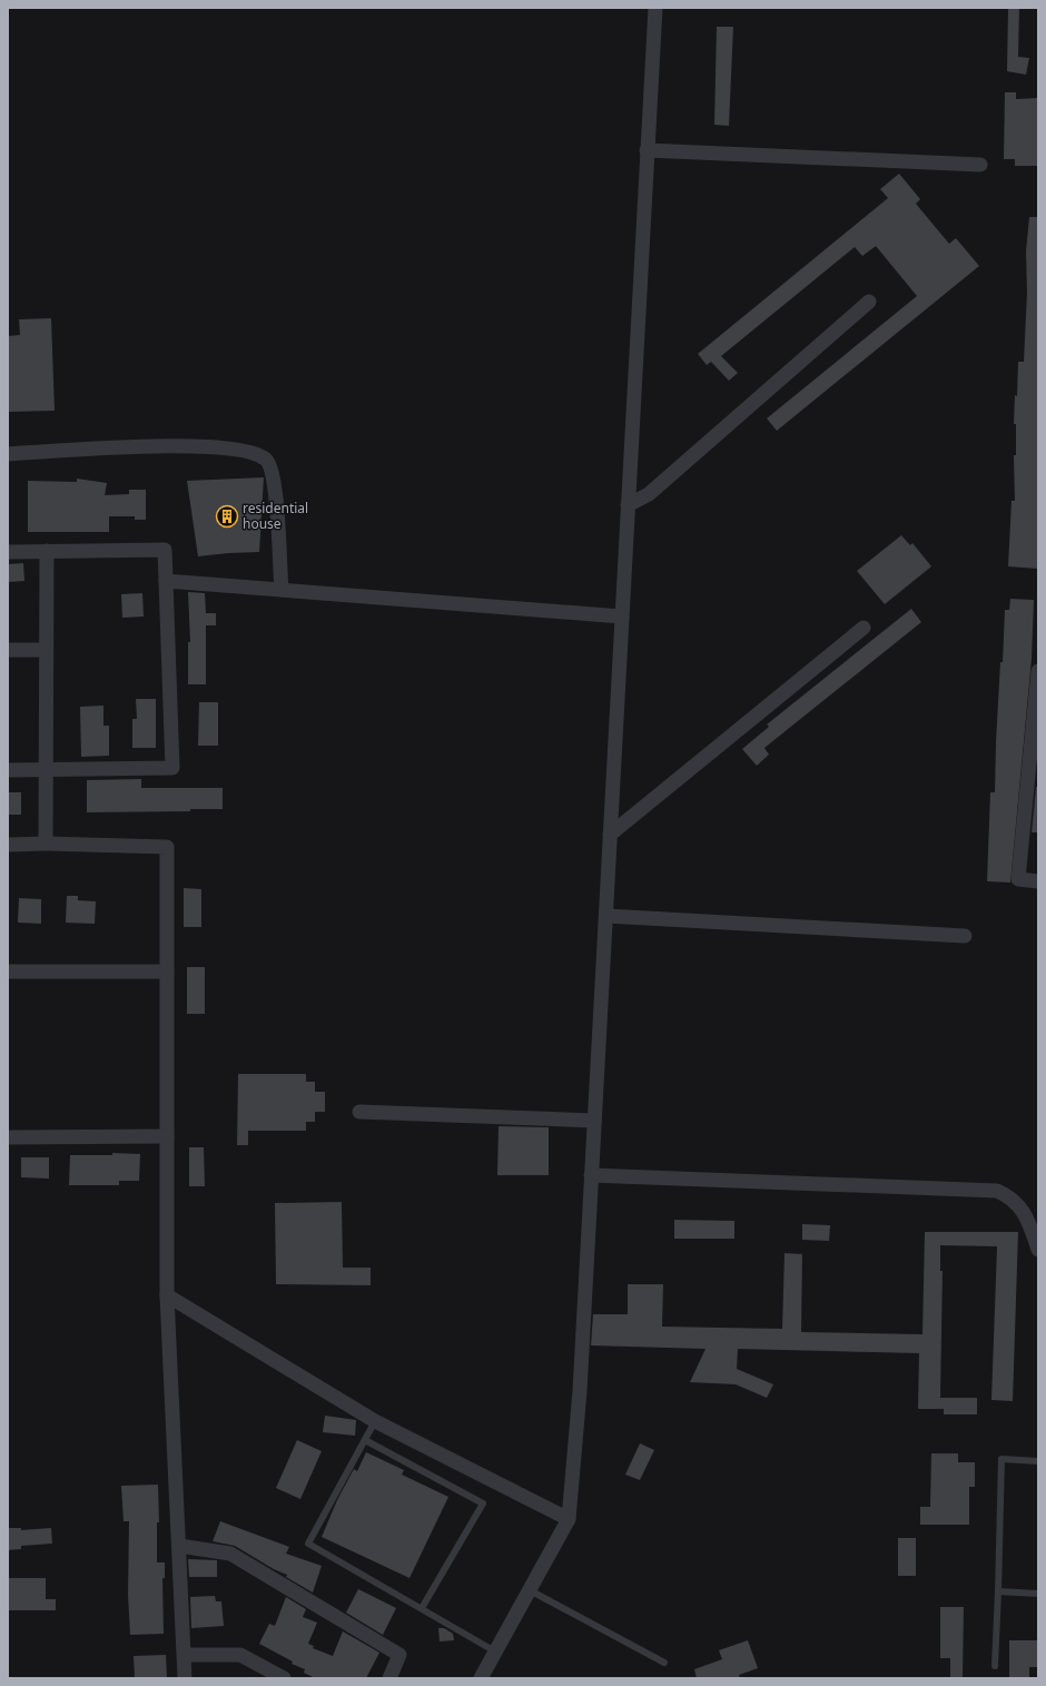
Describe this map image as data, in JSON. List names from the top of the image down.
{
  "places": {
    "building": ["residential house"]
  }
}
